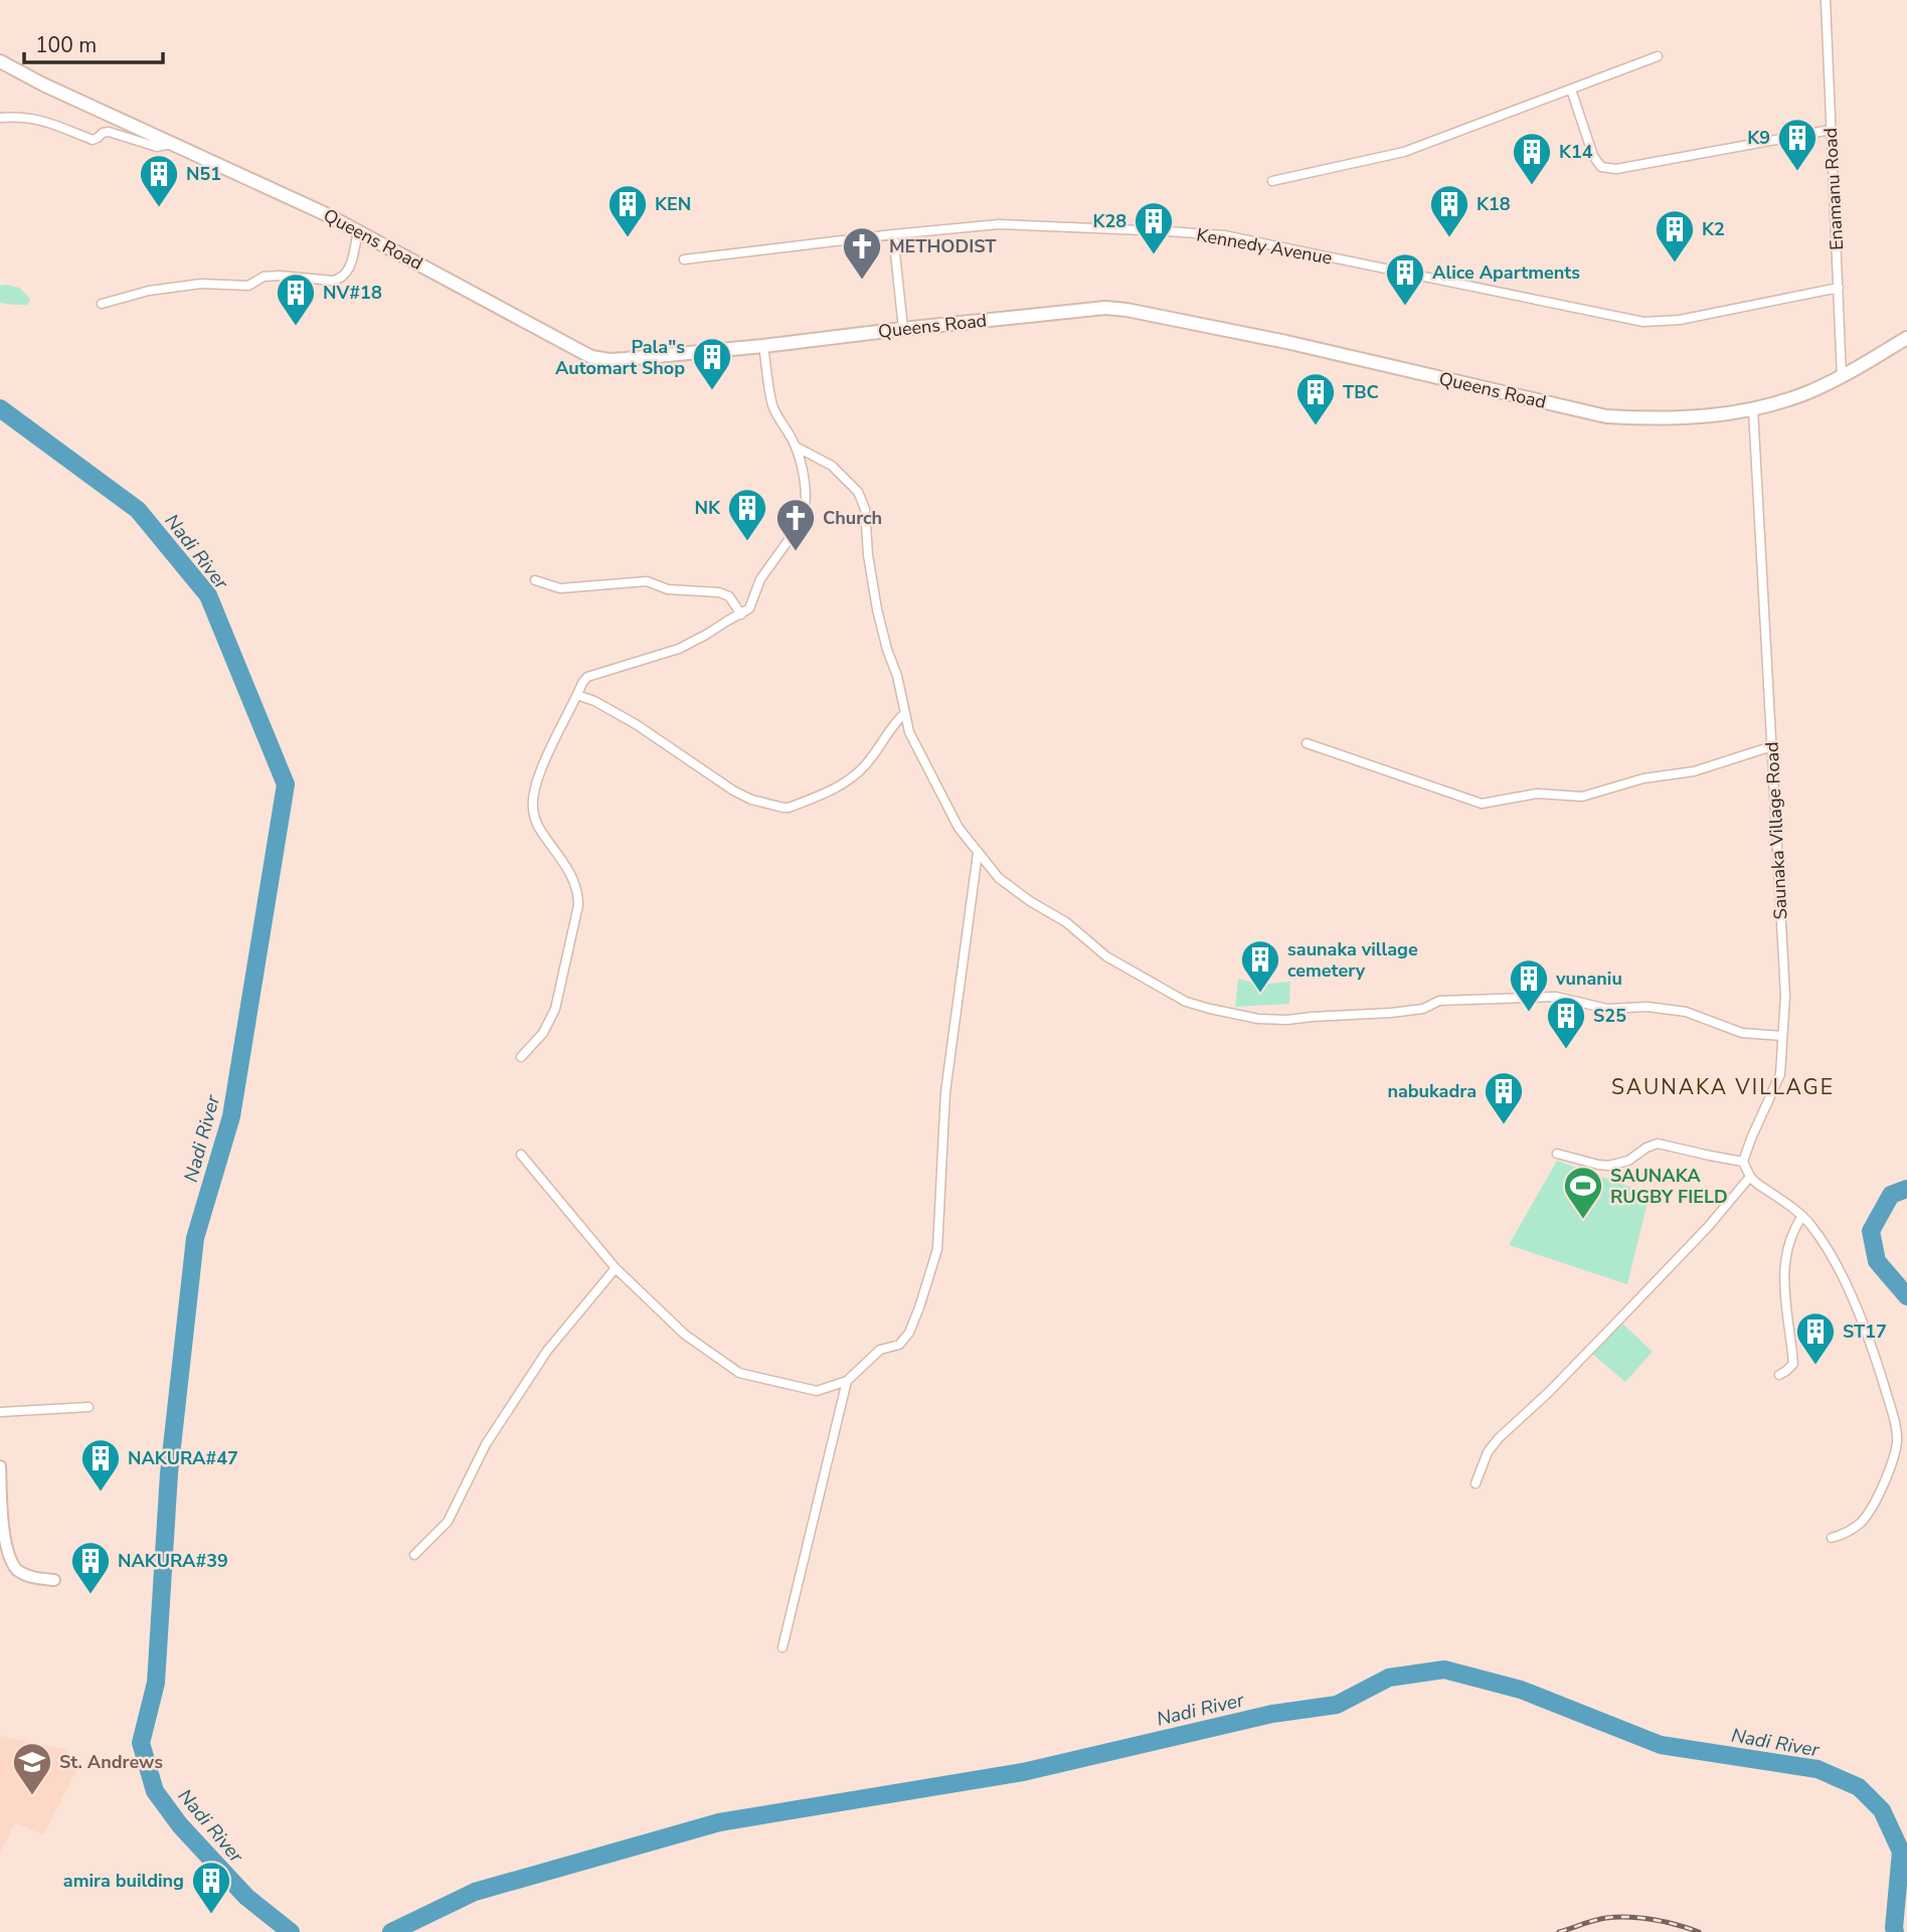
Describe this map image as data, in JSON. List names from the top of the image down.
{
  "streets": {
    "main road": ["Queens Road"],
    "street": ["Enamanu Road", "Kennedy Avenue", "Saunaka Village Road"]
  },
  "crossings": [
    ["Enamanu Road", "Queens Road"],
    ["Enamanu Road", "Kennedy Avenue"],
    ["Queens Road", "Saunaka Village Road"]
  ],
  "districts": ["SAUNAKA VILLAGE"],
  "water": ["Nadi River"],
  "places": {
    "building": [
      "K9",
      "K14",
      "N51",
      "KEN",
      "K18",
      "K28",
      "K2",
      "Alice Apartments",
      "NV#18",
      "Pala\"s Automart Shop",
      "TBC",
      "NK",
      "saunaka village cemetery",
      "vunaniu",
      "S25",
      "nabukadra",
      "ST17",
      "NAKURA#47",
      "NAKURA#39",
      "amira building"
    ],
    "church": ["METHODIST", "Church"],
    "sports": ["SAUNAKA RUGBY FIELD"],
    "school or university": ["St. Andrews"]
  },
  "scale_bar": "100 m"
}
